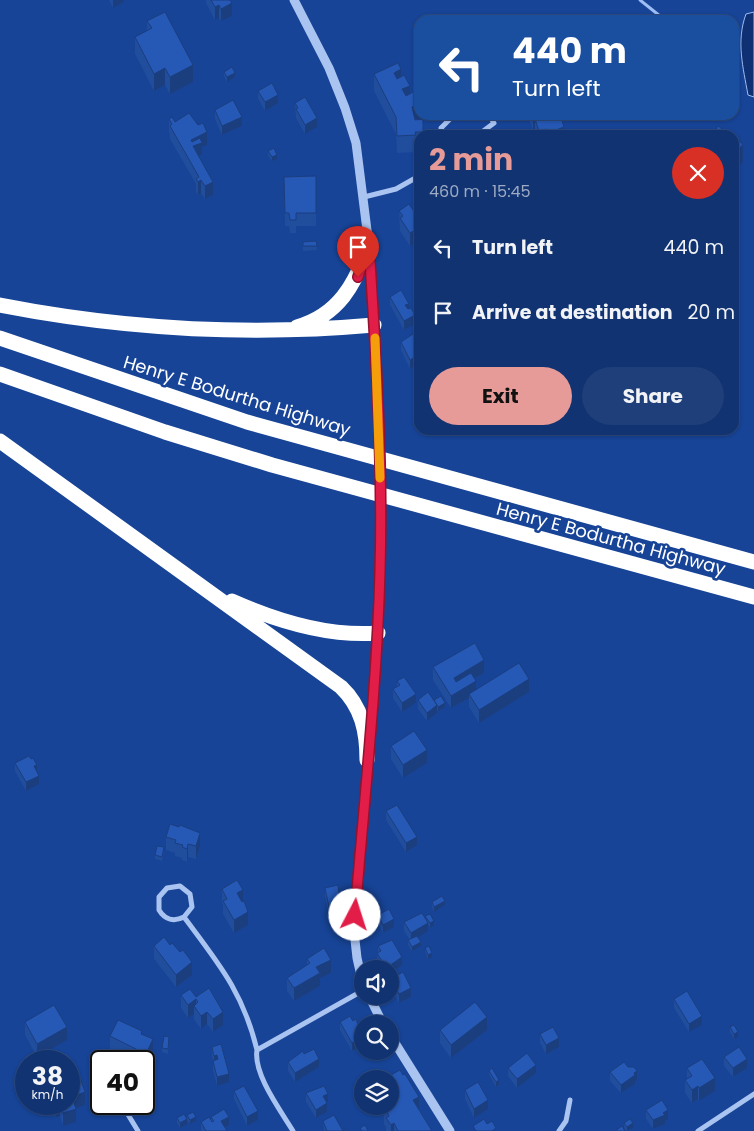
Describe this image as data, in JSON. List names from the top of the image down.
{
  "streets": {
    "highway": ["Henry E Bodurtha Highway"]
  },
  "page": {
    "turn": ["440 m", "Turn left"],
    "heading": ["2 min", "460 m · 15:45"],
    "list": [
      {
        "name": "Turn left",
        "value": "440 m"
      },
      {
        "name": "Arrive at destination",
        "value": "20 m"
      }
    ],
    "buttons": ["Exit", "Share"],
    "speed": "38 km/h",
    "limit": "40"
  }
}
